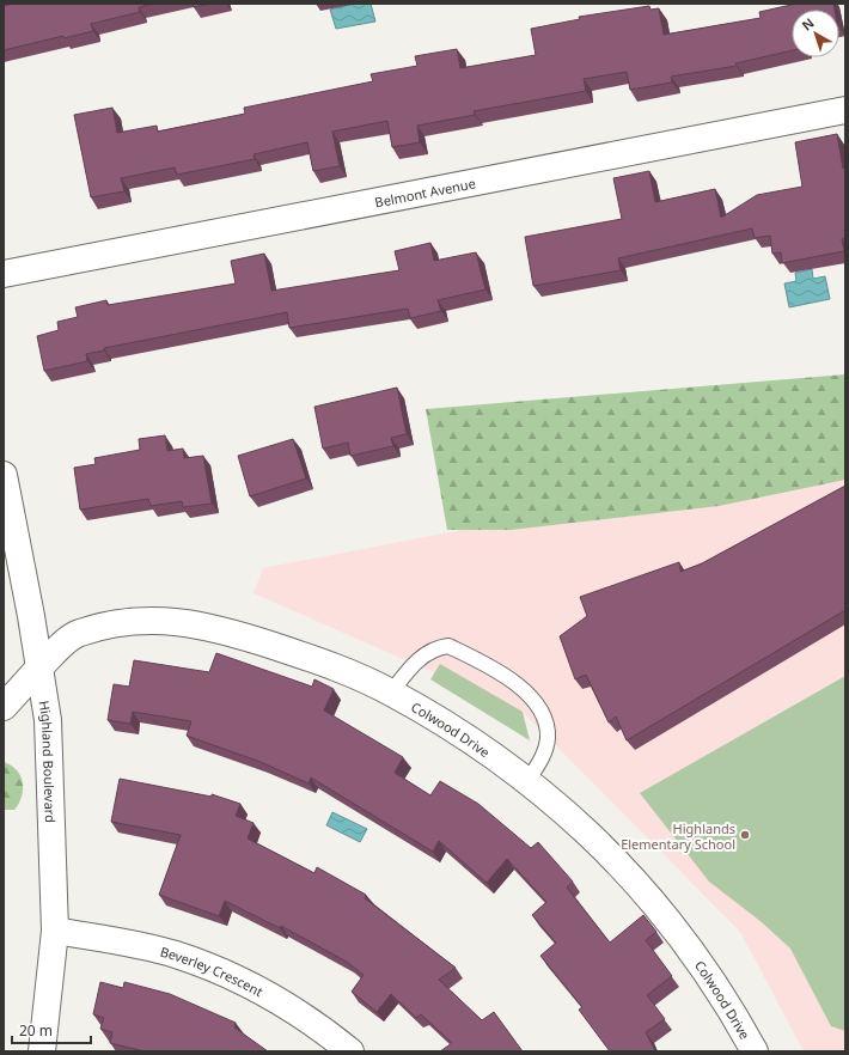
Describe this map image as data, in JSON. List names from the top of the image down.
{
  "streets": {
    "street": [
      "Belmont Avenue",
      "Colwood Drive",
      "Highland Boulevard",
      "Beverley Crescent"
    ]
  },
  "crossings": [
    ["Colwood Drive", "Highland Boulevard"],
    ["Highland Boulevard", "Beverley Crescent"]
  ],
  "places": ["Highlands Elementary School"],
  "scale_bar": "20 m",
  "north": "top left"
}
